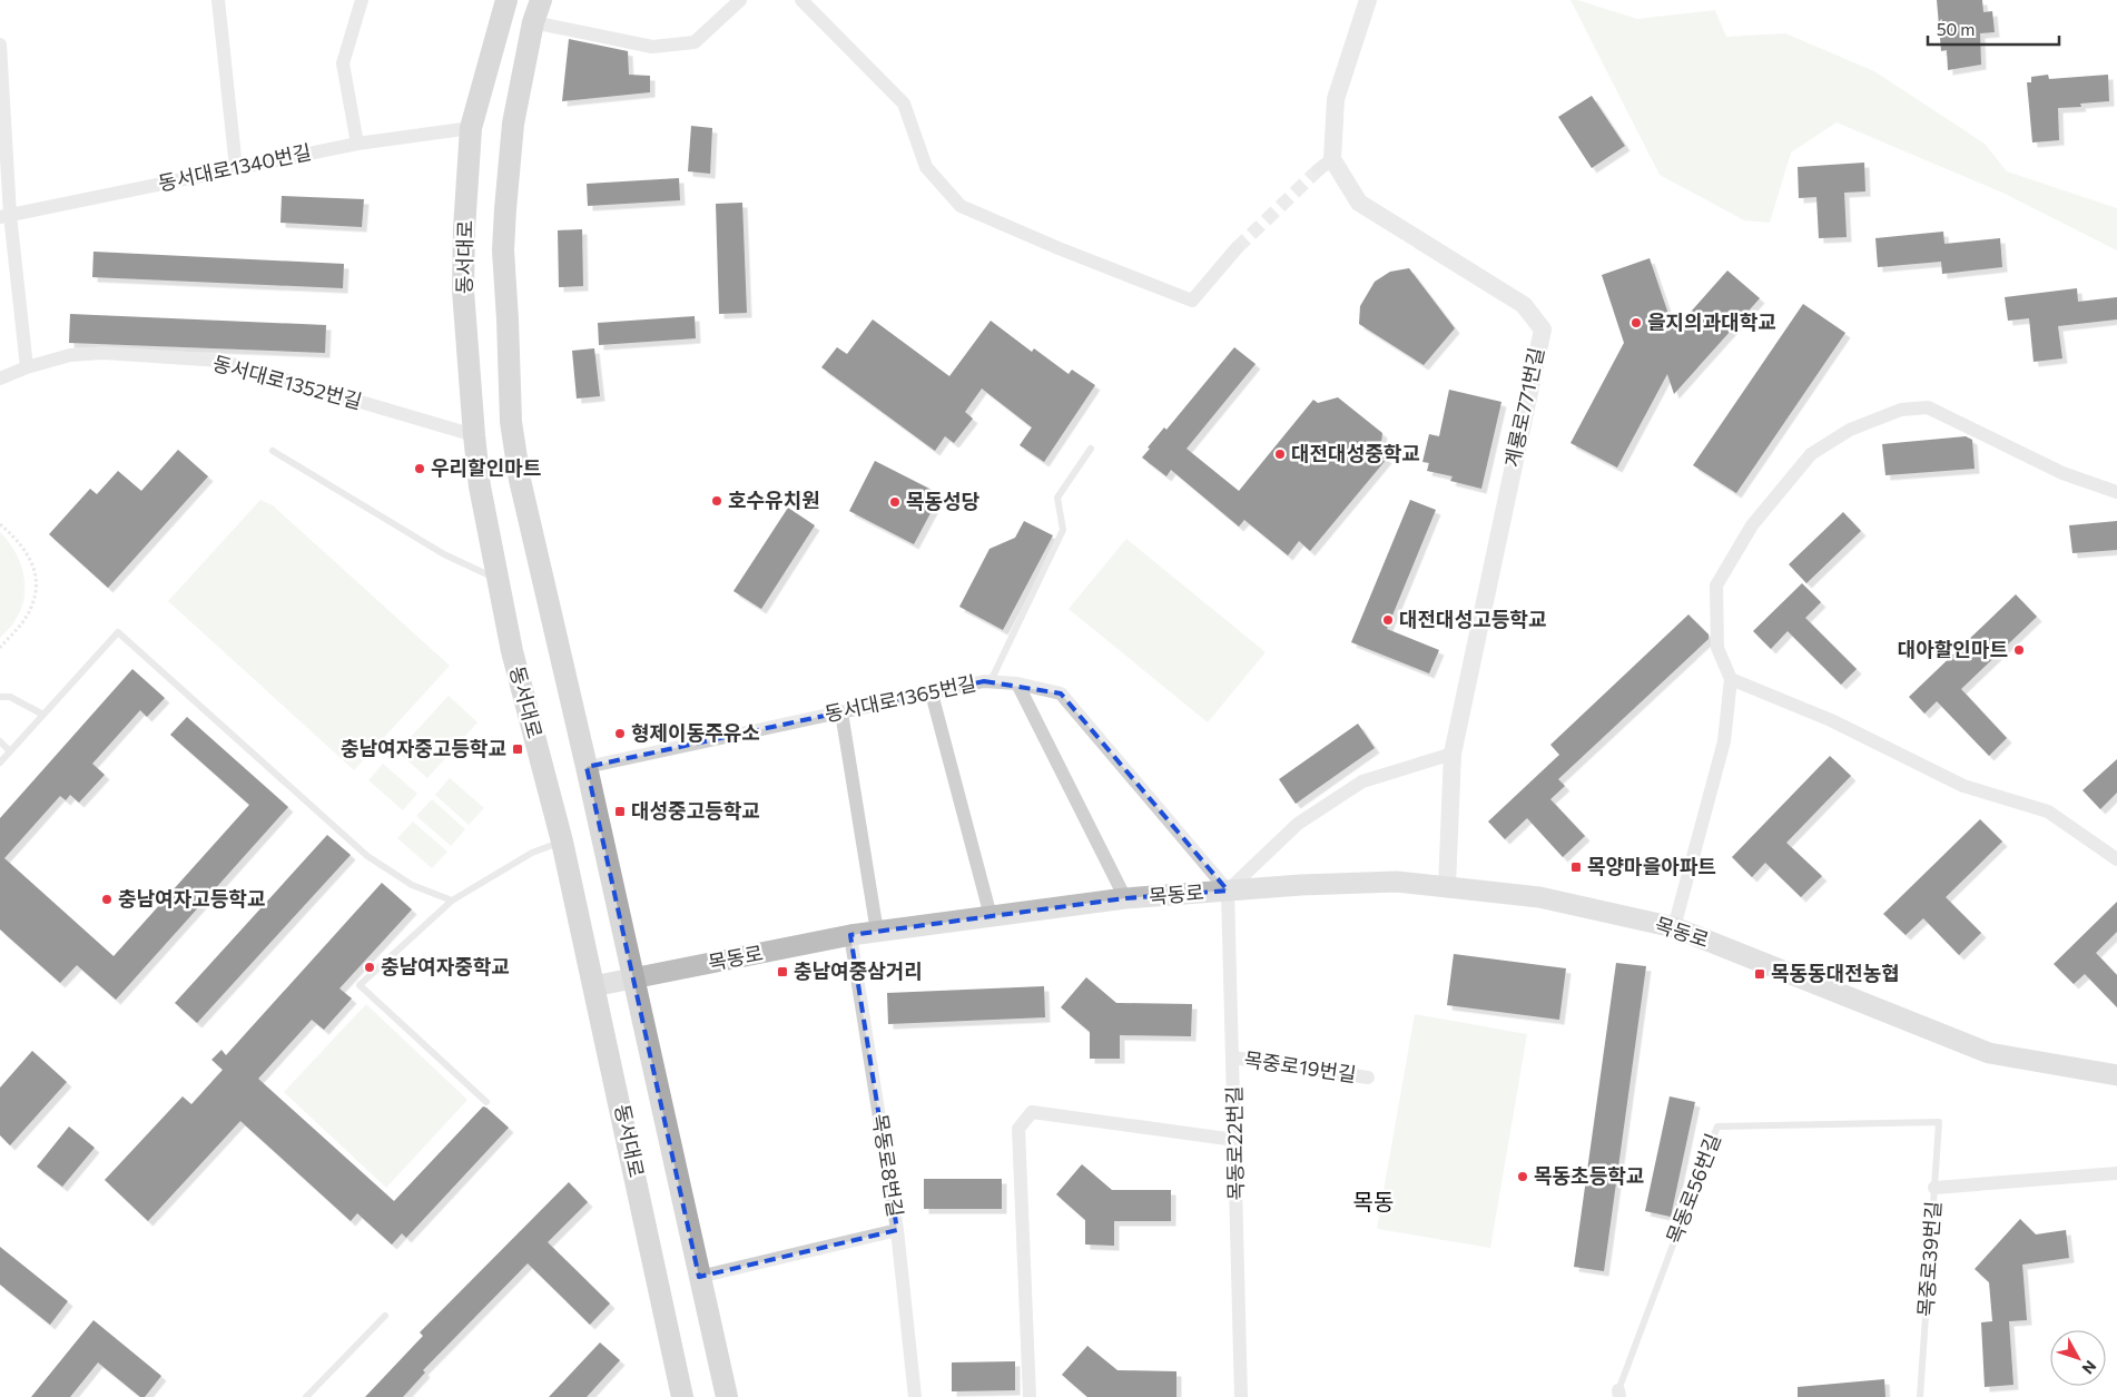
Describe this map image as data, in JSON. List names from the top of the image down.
{
  "streets": {
    "main road": ["동서대로", "목동로"],
    "street": [
      "동서대로1340번길",
      "동서대로1352번길",
      "계룡로771번길",
      "동서대로1365번길",
      "목중로19번길",
      "목동로22번길",
      "목동로8번길"
    ],
    "lane": ["목동로56번길", "목중로39번길"]
  },
  "crossings": [
    ["동서대로1340번길", "동서대로"],
    ["동서대로", "동서대로1352번길"],
    ["동서대로", "동서대로1365번길"],
    ["동서대로", "목동로"],
    ["계룡로771번길", "목동로"],
    ["동서대로1365번길", "목동로"],
    ["동서대로1365번길", "목동로22번길"],
    ["목동로", "목동로22번길"],
    ["목동로", "목동로8번길"],
    ["목중로19번길", "목동로22번길"],
    ["목동로56번길", "목중로39번길"]
  ],
  "districts": ["목동"],
  "places": {
    "other": [
      "을지의과대학교",
      "대전대성중학교",
      "우리할인마트",
      "호수유치원",
      "목동성당",
      "대전대성고등학교",
      "대아할인마트",
      "형제이동주유소",
      "충남여자고등학교",
      "충남여자중학교",
      "목동초등학교"
    ],
    "transit": [
      "충남여자중고등학교",
      "대성중고등학교",
      "목양마을아파트",
      "충남여중삼거리",
      "목동동대전농협"
    ]
  },
  "scale_bar": "50 m",
  "north": "bottom right"
}
